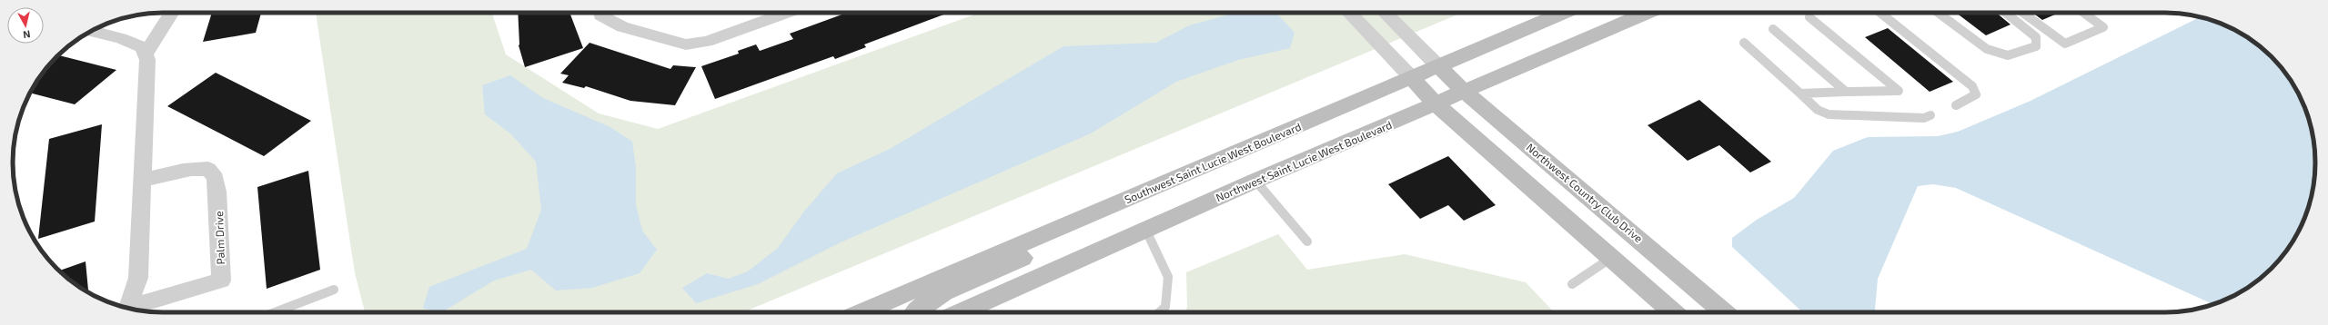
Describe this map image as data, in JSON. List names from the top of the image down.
{
  "streets": {
    "main road": ["Northwest Saint Lucie West Boulevard", "Southwest Saint Lucie West Boulevard", "Northwest Country Club Drive"],
    "street": ["Palm Drive"]
  },
  "crossings": [
    ["Northwest Saint Lucie West Boulevard", "Northwest Country Club Drive"],
    ["Southwest Saint Lucie West Boulevard", "Northwest Country Club Drive"]
  ],
  "north": "bottom"
}
